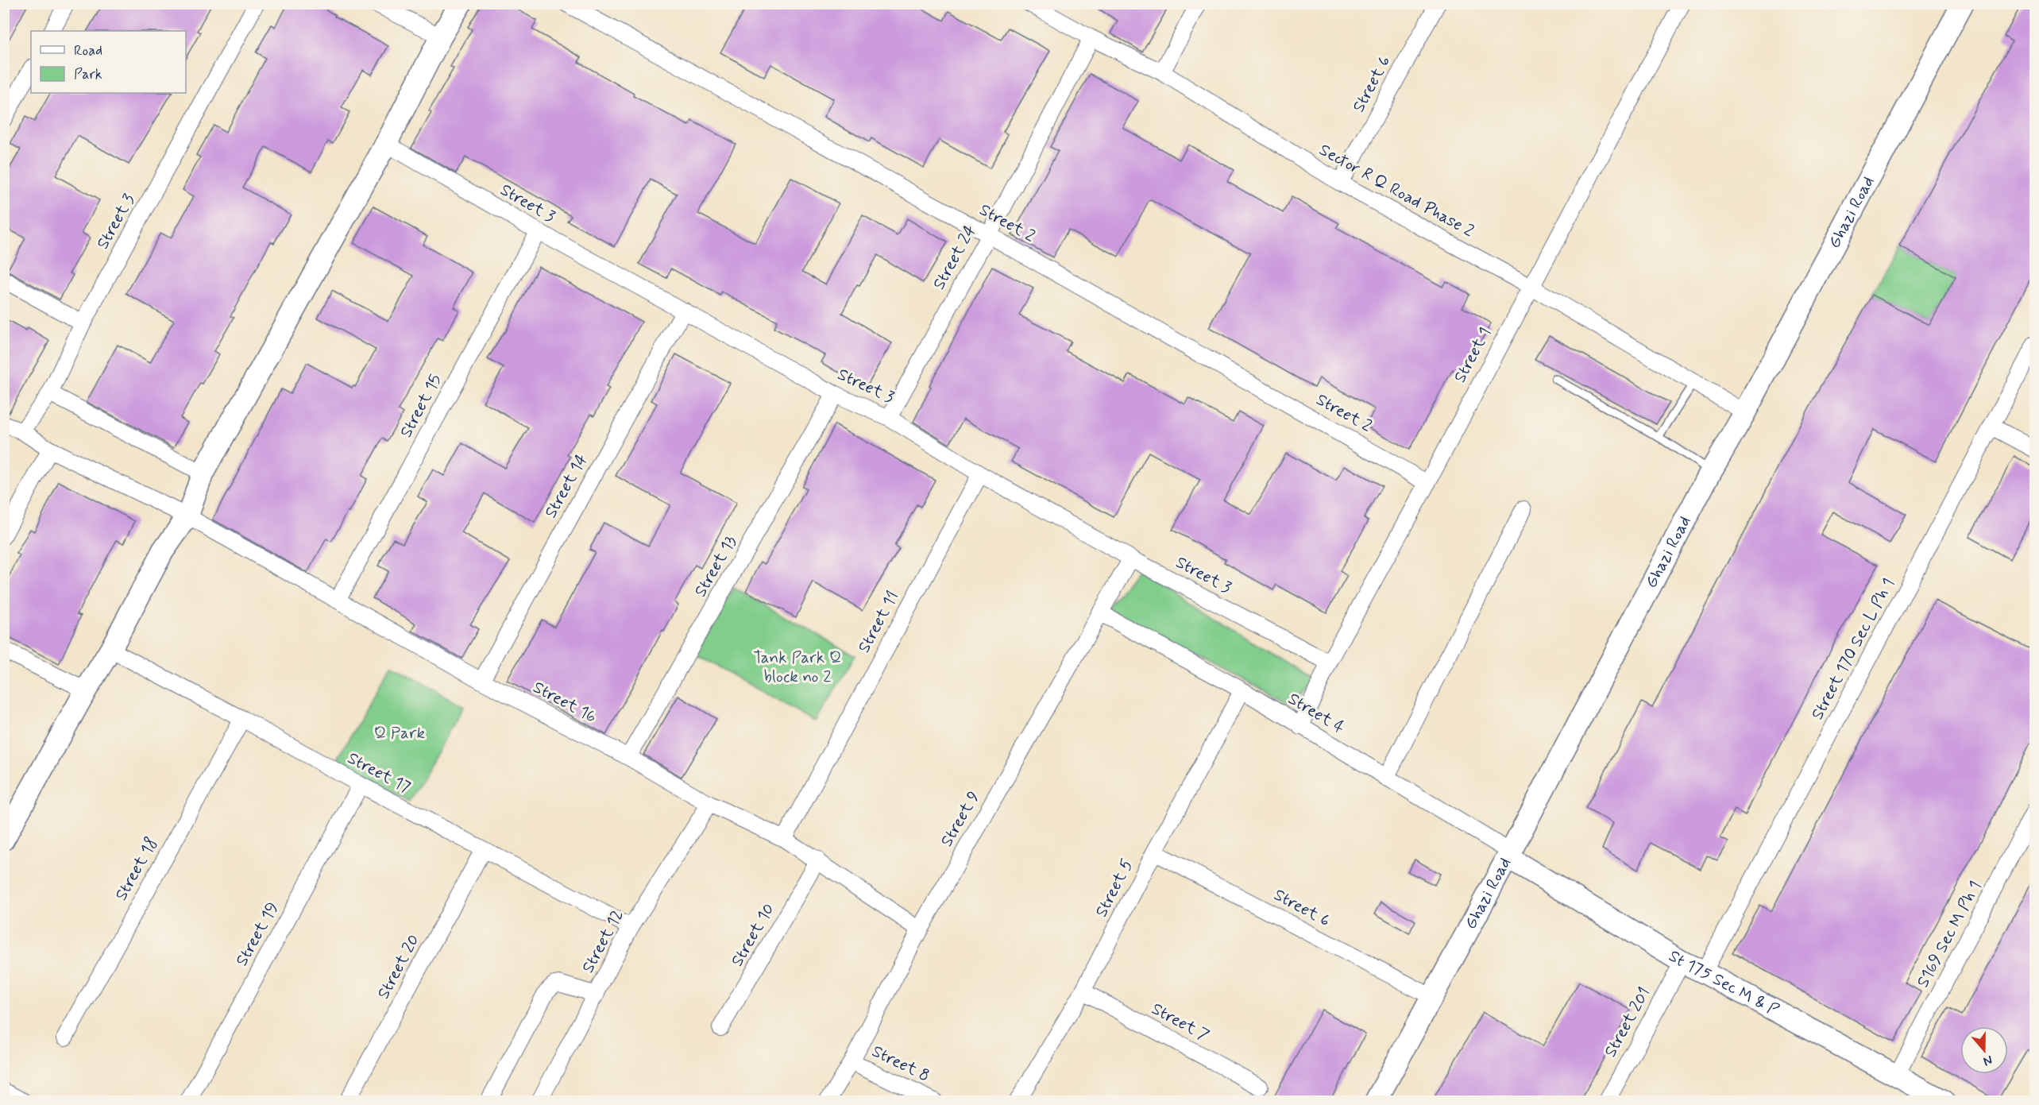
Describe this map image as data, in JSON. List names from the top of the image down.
{
  "streets": {
    "street": [
      "Street 6",
      "Sector R Q Road Phase 2",
      "Street 3",
      "Ghazi Road",
      "Street 2",
      "Street 24",
      "Street 1",
      "Street 15",
      "Street 14",
      "Street 13",
      "Street 11",
      "Street 170 Sec L Ph 1",
      "Street 16",
      "Street 4",
      "Street 17",
      "Street 9",
      "Street 18",
      "Street 5",
      "Street 19",
      "S169 Sec M Ph 1",
      "Street 10",
      "Street 12",
      "Street 20",
      "St 175 Sec M & P",
      "Street 7",
      "Street 201",
      "Street 8"
    ]
  },
  "crossings": [
    ["Street 6", "Sector R Q Road Phase 2"],
    ["Street 6", "Ghazi Road"],
    ["Street 6", "Street 5"],
    ["Sector R Q Road Phase 2", "Ghazi Road"],
    ["Sector R Q Road Phase 2", "Street 24"],
    ["Sector R Q Road Phase 2", "Street 1"],
    ["Street 3", "Street 24"],
    ["Street 3", "Street 1"],
    ["Street 3", "Street 15"],
    ["Street 3", "Street 14"],
    ["Street 3", "Street 13"],
    ["Street 3", "Street 11"],
    ["Street 3", "Street 16"],
    ["Street 3", "Street 9"],
    ["Ghazi Road", "Street 4"],
    ["Ghazi Road", "St 175 Sec M & P"],
    ["Street 2", "Street 24"],
    ["Street 2", "Street 1"],
    ["Street 1", "Street 4"],
    ["Street 15", "Street 16"],
    ["Street 14", "Street 16"],
    ["Street 13", "Street 16"],
    ["Street 11", "Street 16"],
    ["Street 170 Sec L Ph 1", "St 175 Sec M & P"],
    ["Street 16", "Street 9"],
    ["Street 16", "Street 10"],
    ["Street 16", "Street 12"],
    ["Street 4", "Street 9"],
    ["Street 4", "Street 5"],
    ["Street 4", "St 175 Sec M & P"],
    ["Street 17", "Street 18"],
    ["Street 17", "Street 19"],
    ["Street 17", "Street 12"],
    ["Street 17", "Street 20"],
    ["Street 9", "Street 8"],
    ["Street 5", "Street 7"],
    ["S169 Sec M Ph 1", "St 175 Sec M & P"],
    ["St 175 Sec M & P", "Street 201"]
  ],
  "parks": ["Tank Park Q block no 2", "Q Park"],
  "legend": ["Road", "Park"],
  "north": "bottom"
}
